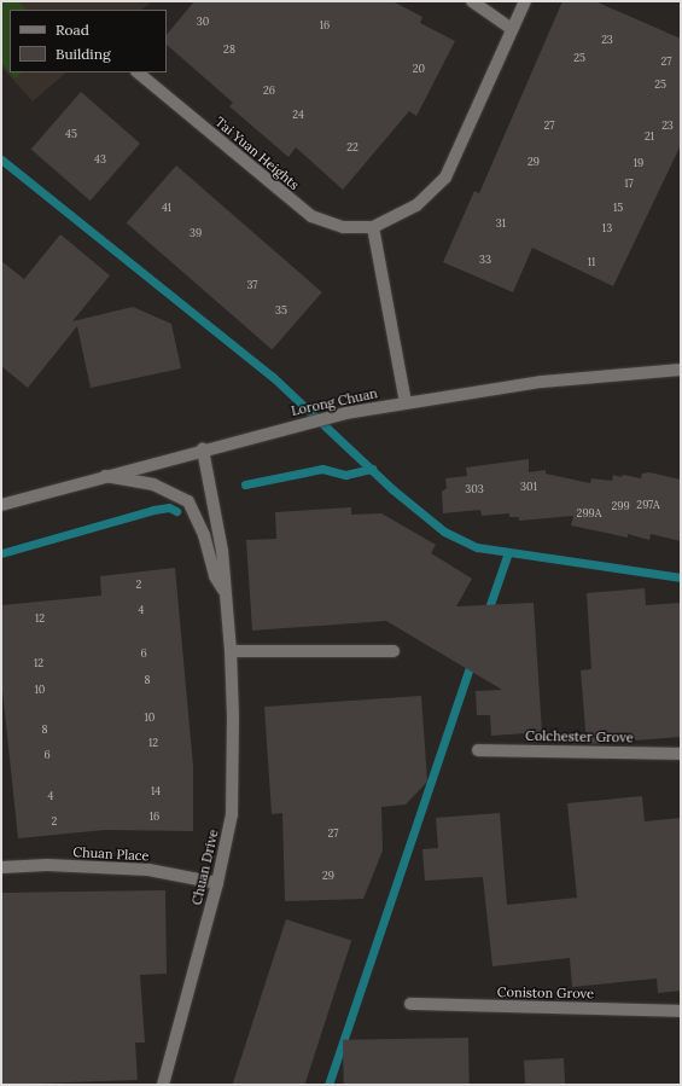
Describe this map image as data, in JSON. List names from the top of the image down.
{
  "streets": {
    "street": [
      "Tai Yuan Heights",
      "Lorong Chuan",
      "Colchester Grove",
      "Chuan Place",
      "Chuan Drive",
      "Coniston Grove"
    ]
  },
  "crossings": [
    ["Lorong Chuan", "Chuan Drive"],
    ["Chuan Place", "Chuan Drive"]
  ],
  "house_numbers": [
    "30",
    "16",
    "23",
    "28",
    "25",
    "27",
    "20",
    "25",
    "26",
    "24",
    "27",
    "23",
    "45",
    "21",
    "22",
    "43",
    "29",
    "19",
    "17",
    "41",
    "15",
    "31",
    "13",
    "39",
    "33",
    "11",
    "37",
    "35",
    "301",
    "303",
    "297A",
    "299",
    "299A",
    "2",
    "4",
    "12",
    "6",
    "12",
    "8",
    "10",
    "10",
    "8",
    "12",
    "6",
    "14",
    "4",
    "16",
    "2",
    "27",
    "29"
  ],
  "legend": ["Road", "Building"]
}
